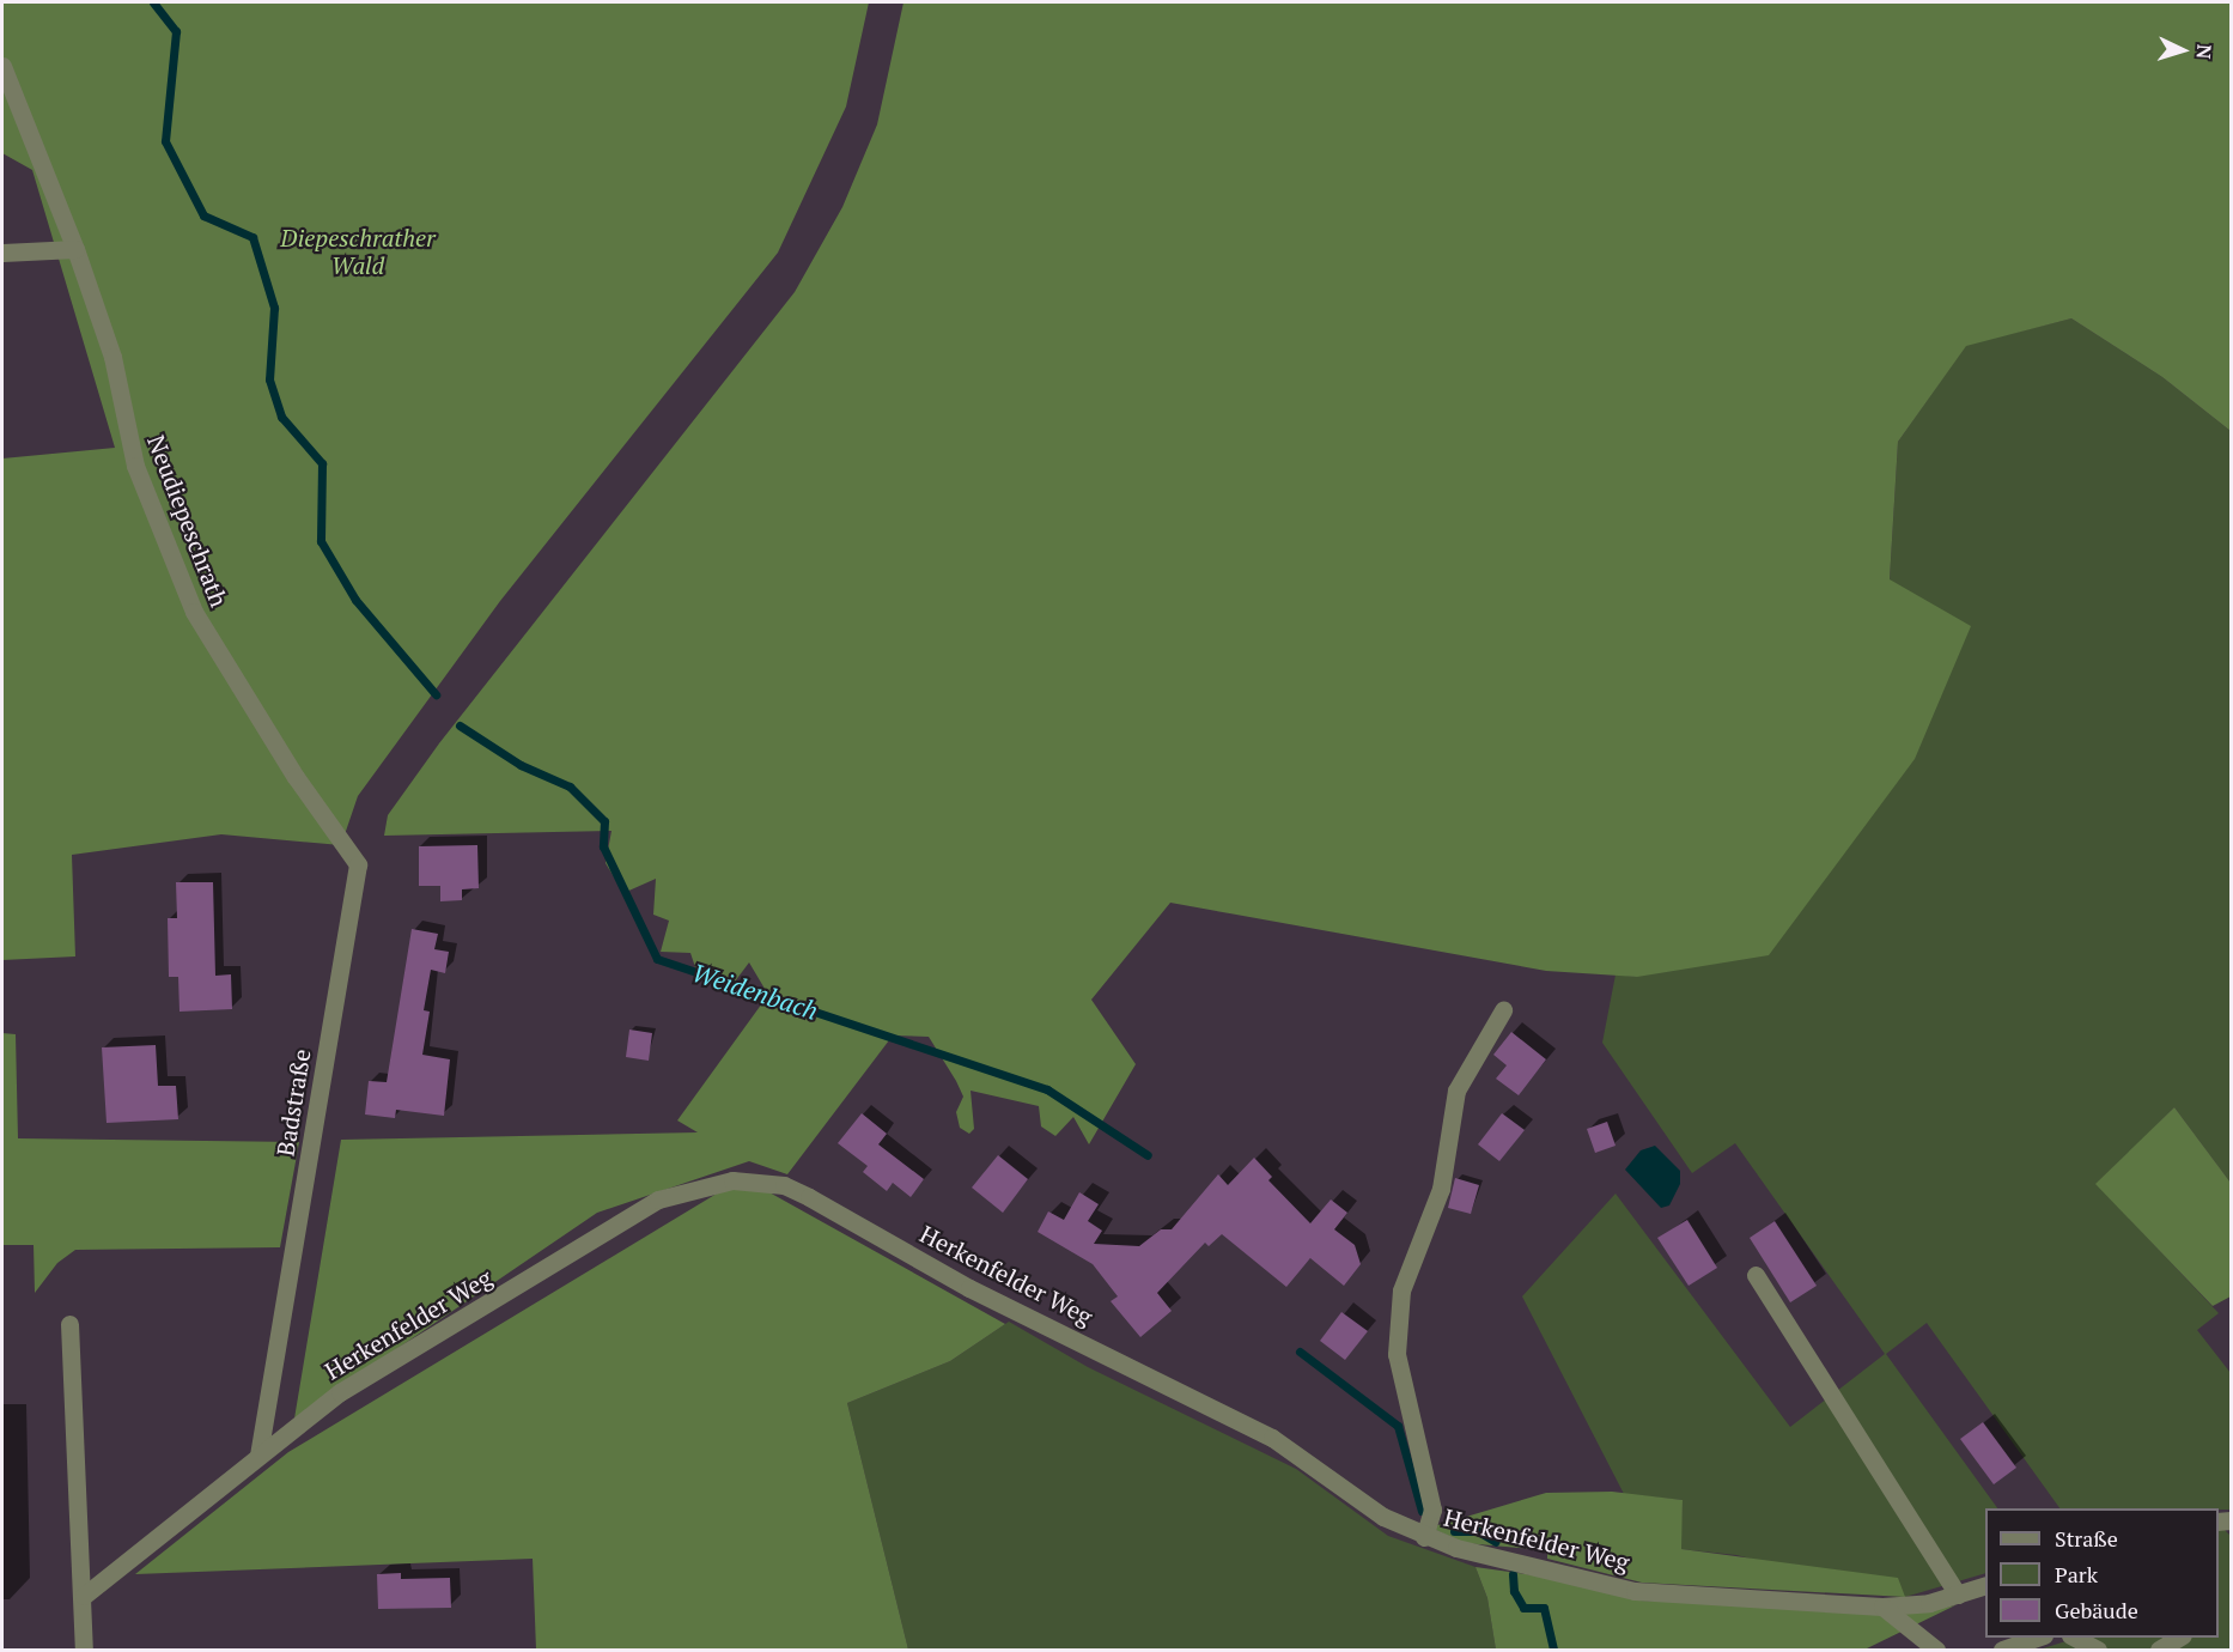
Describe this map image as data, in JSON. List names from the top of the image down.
{
  "streets": {
    "street": ["Neudiepeschrath", "Badstraße", "Herkenfelder Weg"]
  },
  "crossings": [
    ["Neudiepeschrath", "Badstraße"],
    ["Badstraße", "Herkenfelder Weg"]
  ],
  "water": ["Weidenbach"],
  "parks": ["Diepeschrather Wald"],
  "legend": ["Straße", "Park", "Gebäude"],
  "north": "right"
}
